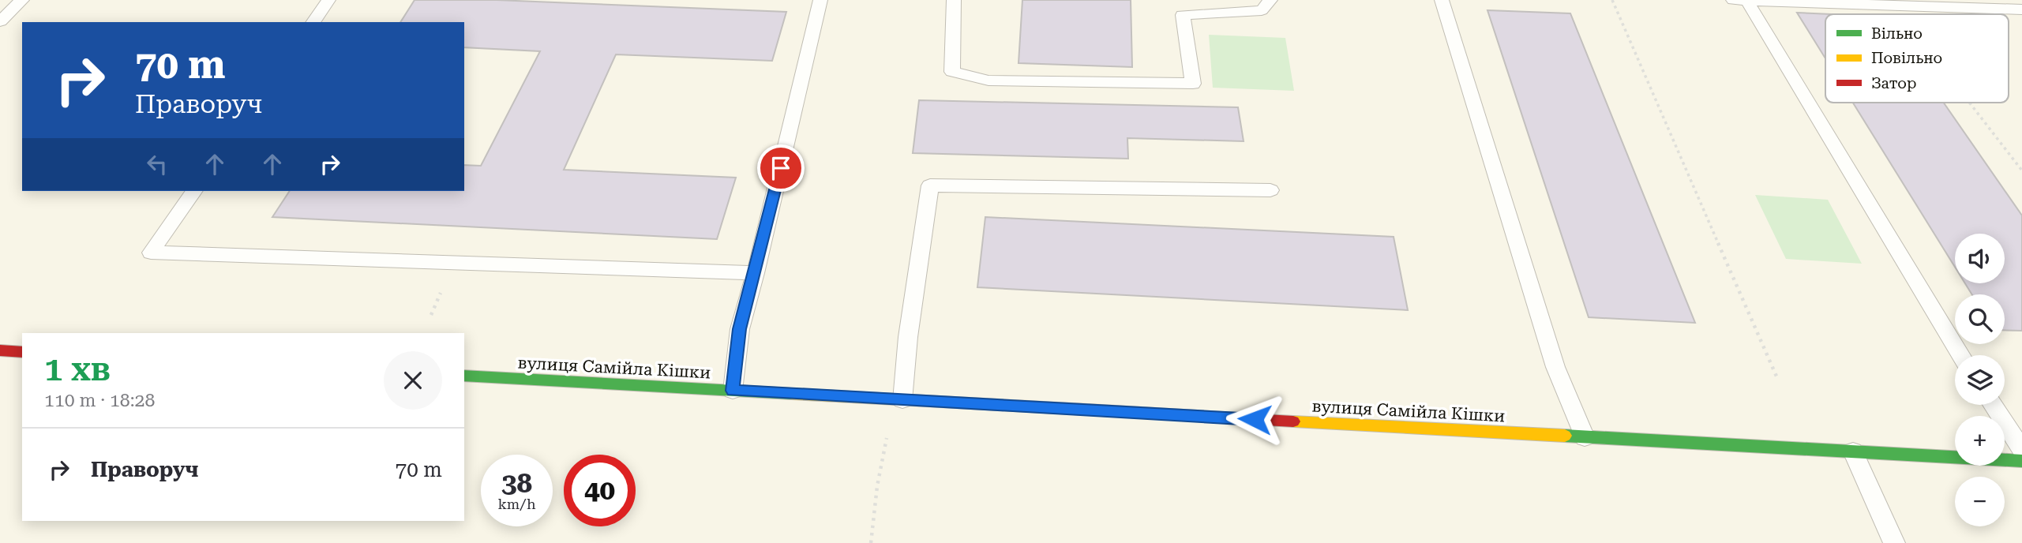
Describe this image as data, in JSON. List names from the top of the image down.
{
  "streets": {
    "street": ["вулиця Самійла Кішки"]
  },
  "legend": ["Вільно", "Повільно", "Затор"],
  "page": {
    "turn": ["70 m", "Праворуч"],
    "map_buttons": ["+", "−"],
    "heading": ["1 хв", "110 m · 18:28"],
    "list": [
      {
        "name": "Праворуч",
        "value": "70 m"
      }
    ],
    "speed": "38 km/h",
    "limit": "40"
  }
}
